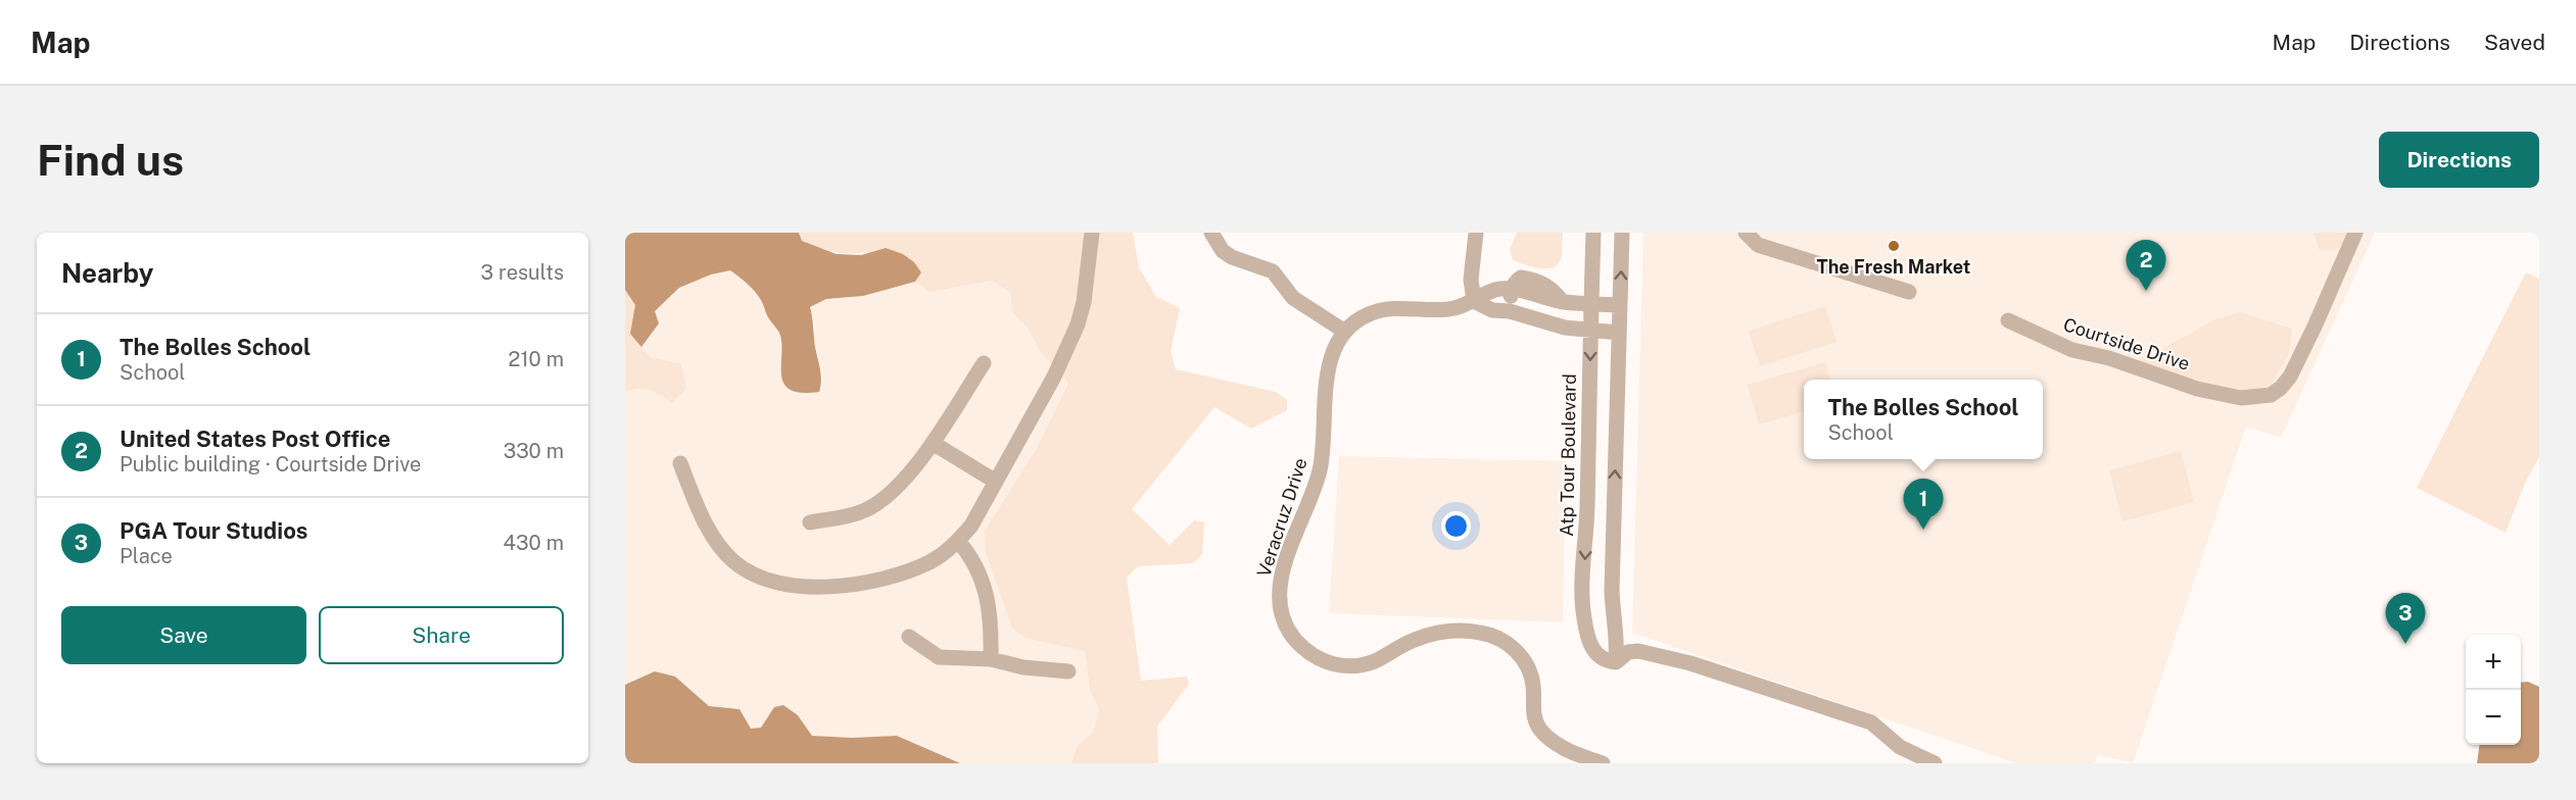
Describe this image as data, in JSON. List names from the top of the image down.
{
  "streets": {
    "street": ["Courtside Drive", "Atp Tour Boulevard", "Veracruz Drive"]
  },
  "places": ["The Fresh Market"],
  "page": {
    "header": "Map",
    "nav": ["Map", "Directions", "Saved"],
    "buttons": [
      "Directions",
      ["Save", "Share"]
    ],
    "title": "Find us",
    "heading": ["Nearby", "3 results"],
    "pins": ["2", "1", "3"],
    "list": [
      {
        "mark": "1",
        "name": "The Bolles School",
        "note": "School",
        "value": "210 m"
      },
      {
        "mark": "2",
        "name": "United States Post Office",
        "note": "Public building · Courtside Drive",
        "value": "330 m"
      },
      {
        "mark": "3",
        "name": "PGA Tour Studios",
        "note": "Place",
        "value": "430 m"
      }
    ],
    "popup": ["The Bolles School", "School"],
    "map_buttons": ["+", "−"]
  }
}
